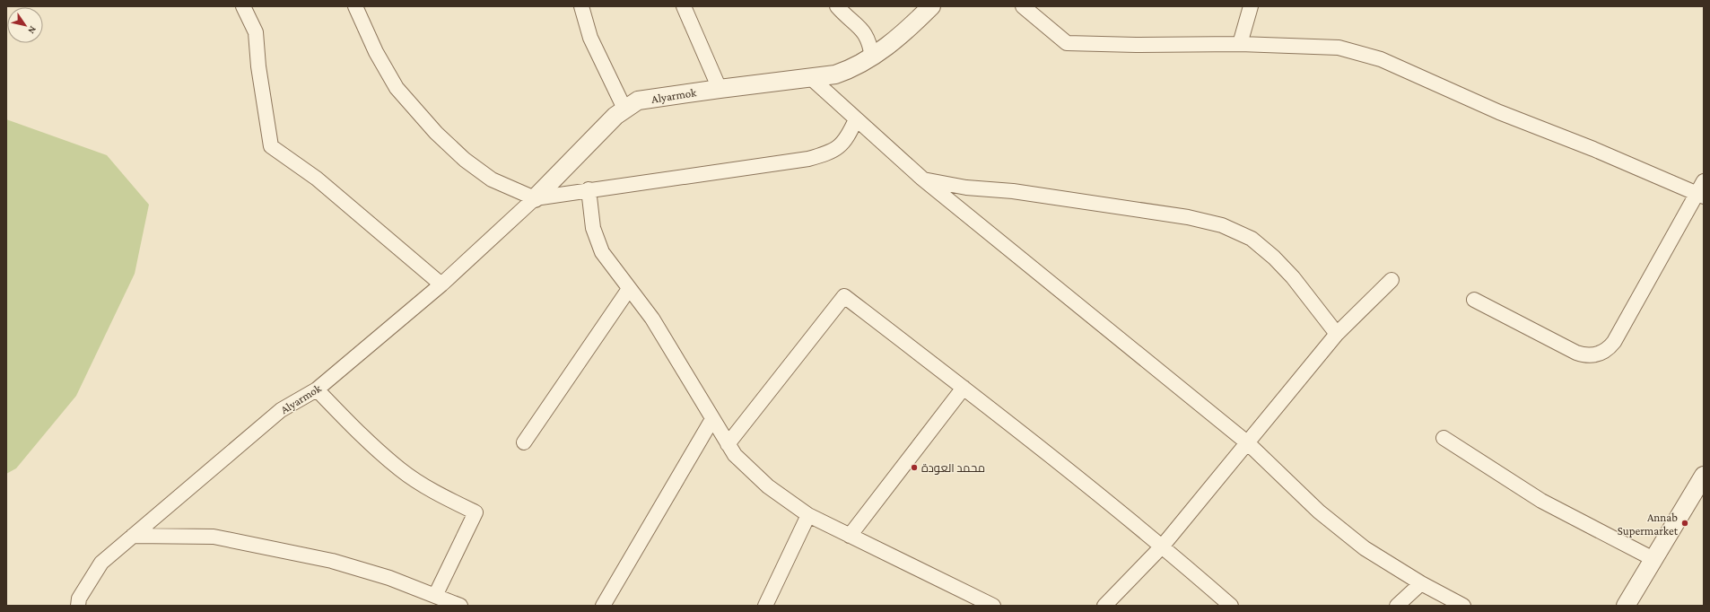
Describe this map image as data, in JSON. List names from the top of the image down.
{
  "streets": {
    "street": ["Alyarmok"]
  },
  "places": ["محمد العودة", "Annab Supermarket"],
  "north": "bottom right"
}
